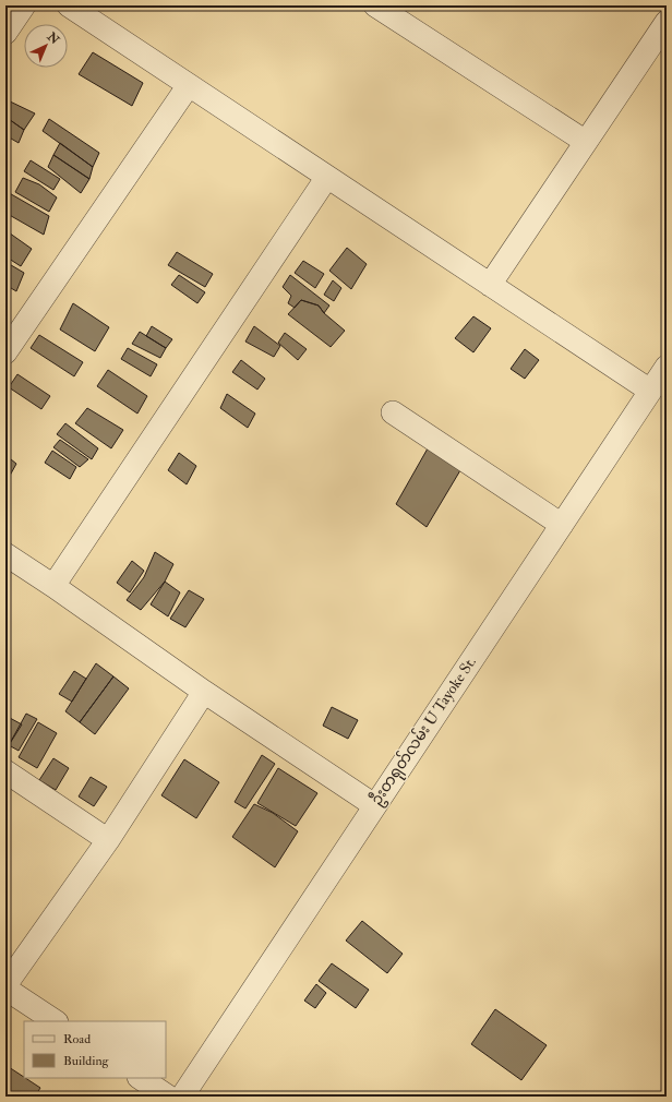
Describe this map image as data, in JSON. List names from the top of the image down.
{
  "streets": {
    "street": ["ဦးတရုတ်လမ်း U Tayoke St."]
  },
  "legend": ["Road", "Building"],
  "north": "top right"
}
